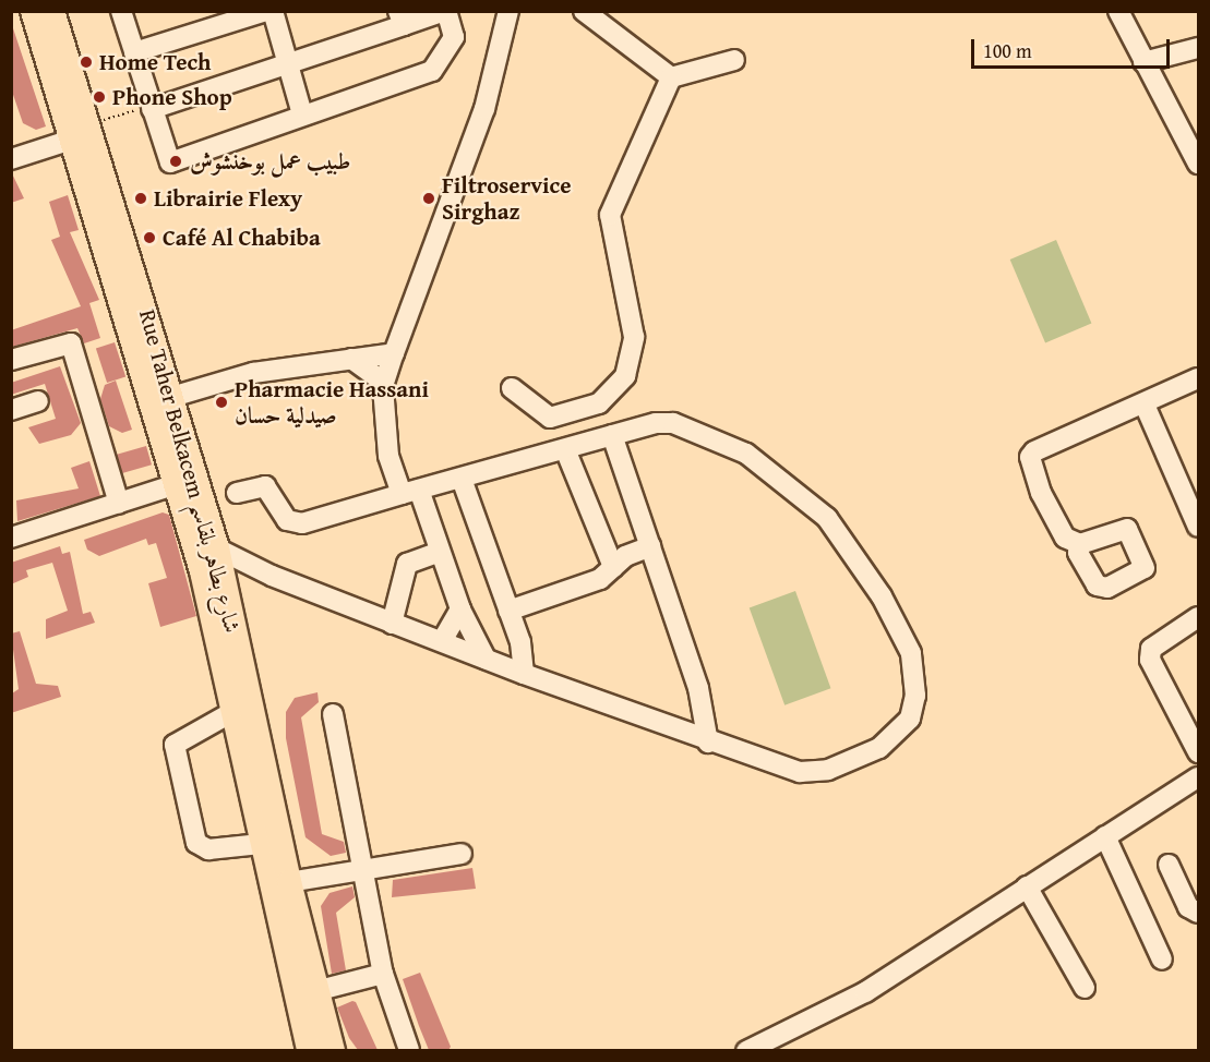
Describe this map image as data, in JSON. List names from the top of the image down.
{
  "streets": {
    "main road": ["Rue Taher Belkacem شارع بطاهر بلقاسم"]
  },
  "places": [
    "Home Tech",
    "Phone Shop",
    "طبيب عمل بوخنشوش",
    "Librairie Flexy",
    "Filtroservice Sirghaz",
    "Café Al Chabiba",
    "Pharmacie Hassani صيدلية حسان"
  ],
  "scale_bar": "100 m"
}
